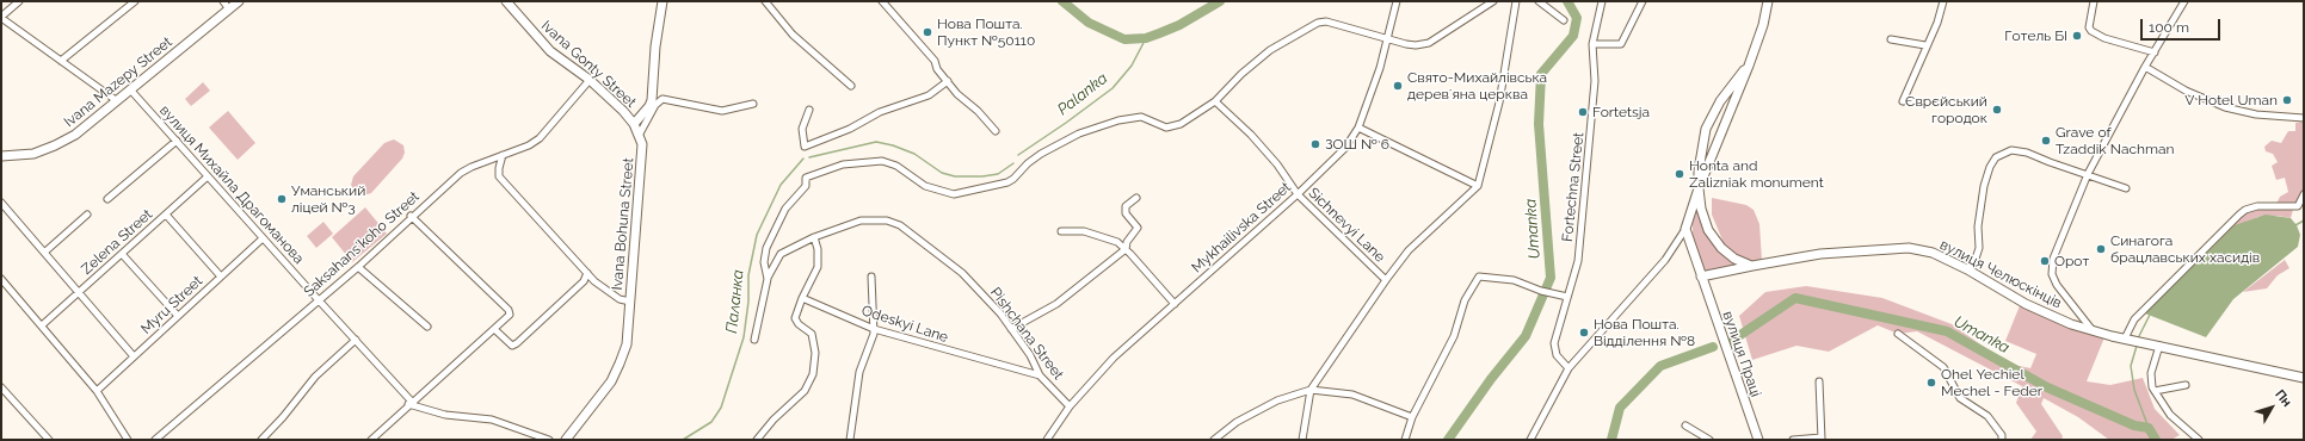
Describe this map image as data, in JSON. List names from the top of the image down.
{
  "streets": {
    "main road": [
      "Ivana Gonty Street",
      "Ivana Mazepy Street",
      "Ivana Bohuna Street",
      "вулиця Челюскінців",
      "вулиця Праці"
    ],
    "street": [
      "вулиця Михайла Драгоманова",
      "Fortechna Street",
      "Sichnevyi Lane",
      "Mykhailivska Street",
      "Zelena Street",
      "Saksahansʹkoho Street",
      "Myru Street",
      "Odeskyi Lane",
      "Pishchana Street"
    ]
  },
  "crossings": [
    ["Ivana Gonty Street", "Ivana Bohuna Street"],
    ["Ivana Gonty Street", "Saksahansʹkoho Street"],
    ["Ivana Mazepy Street", "вулиця Михайла Драгоманова"],
    ["вулиця Михайла Драгоманова", "Zelena Street"],
    ["вулиця Михайла Драгоманова", "Saksahansʹkoho Street"],
    ["вулиця Михайла Драгоманова", "Myru Street"],
    ["Sichnevyi Lane", "Mykhailivska Street"],
    ["Mykhailivska Street", "Pishchana Street"],
    ["вулиця Челюскінців", "вулиця Праці"],
    ["Odeskyi Lane", "Pishchana Street"]
  ],
  "water": ["Palanka", "Umanka", "Паланка"],
  "places": [
    "Нова Пошта. Пункт №50110",
    "Готель БІ",
    "Свято-Михайлівська деревʼяна церква",
    "V Hotel Uman",
    "Єврєйський городок",
    "Fortetsja",
    "Grave of Tzaddik Nachman",
    "ЗОШ № 6",
    "Honta and Zalizniak monument",
    "Уманський ліцей №3",
    "Синагога брацлавських хасидів",
    "Орот",
    "Нова Пошта. Відділення №8",
    "Ohel Yechiel Mechel - Feder"
  ],
  "scale_bar": "100 m",
  "north": "top right"
}
